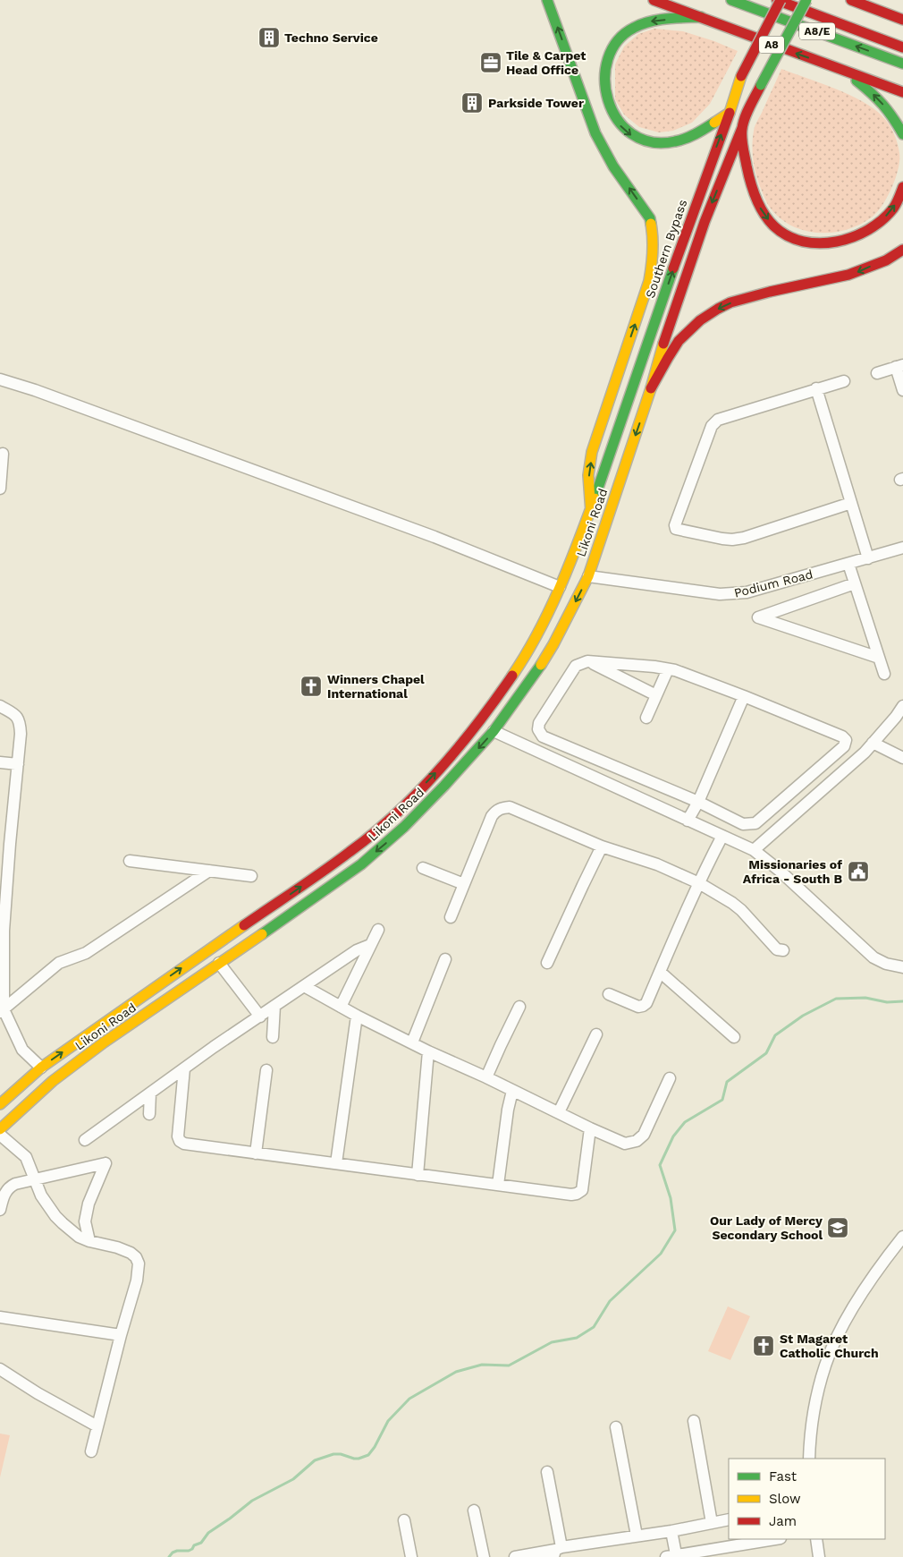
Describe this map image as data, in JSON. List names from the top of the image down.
{
  "streets": {
    "main road": [
      "A8/E",
      "A8",
      "Southern Bypass",
      "Likoni Road"
    ],
    "street": ["Podium Road"]
  },
  "crossings": [
    ["A8/E", "Southern Bypass"],
    ["Southern Bypass", "Likoni Road"],
    ["Likoni Road", "Podium Road"]
  ],
  "places": {
    "building": ["Techno Service", "Parkside Tower"],
    "office": ["Tile & Carpet Head Office"],
    "church": ["Winners Chapel International", "St Magaret Catholic Church"],
    "public building": ["Missionaries of Africa - South B"],
    "school or university": ["Our Lady of Mercy Secondary School"]
  },
  "legend": ["Fast", "Slow", "Jam"]
}
